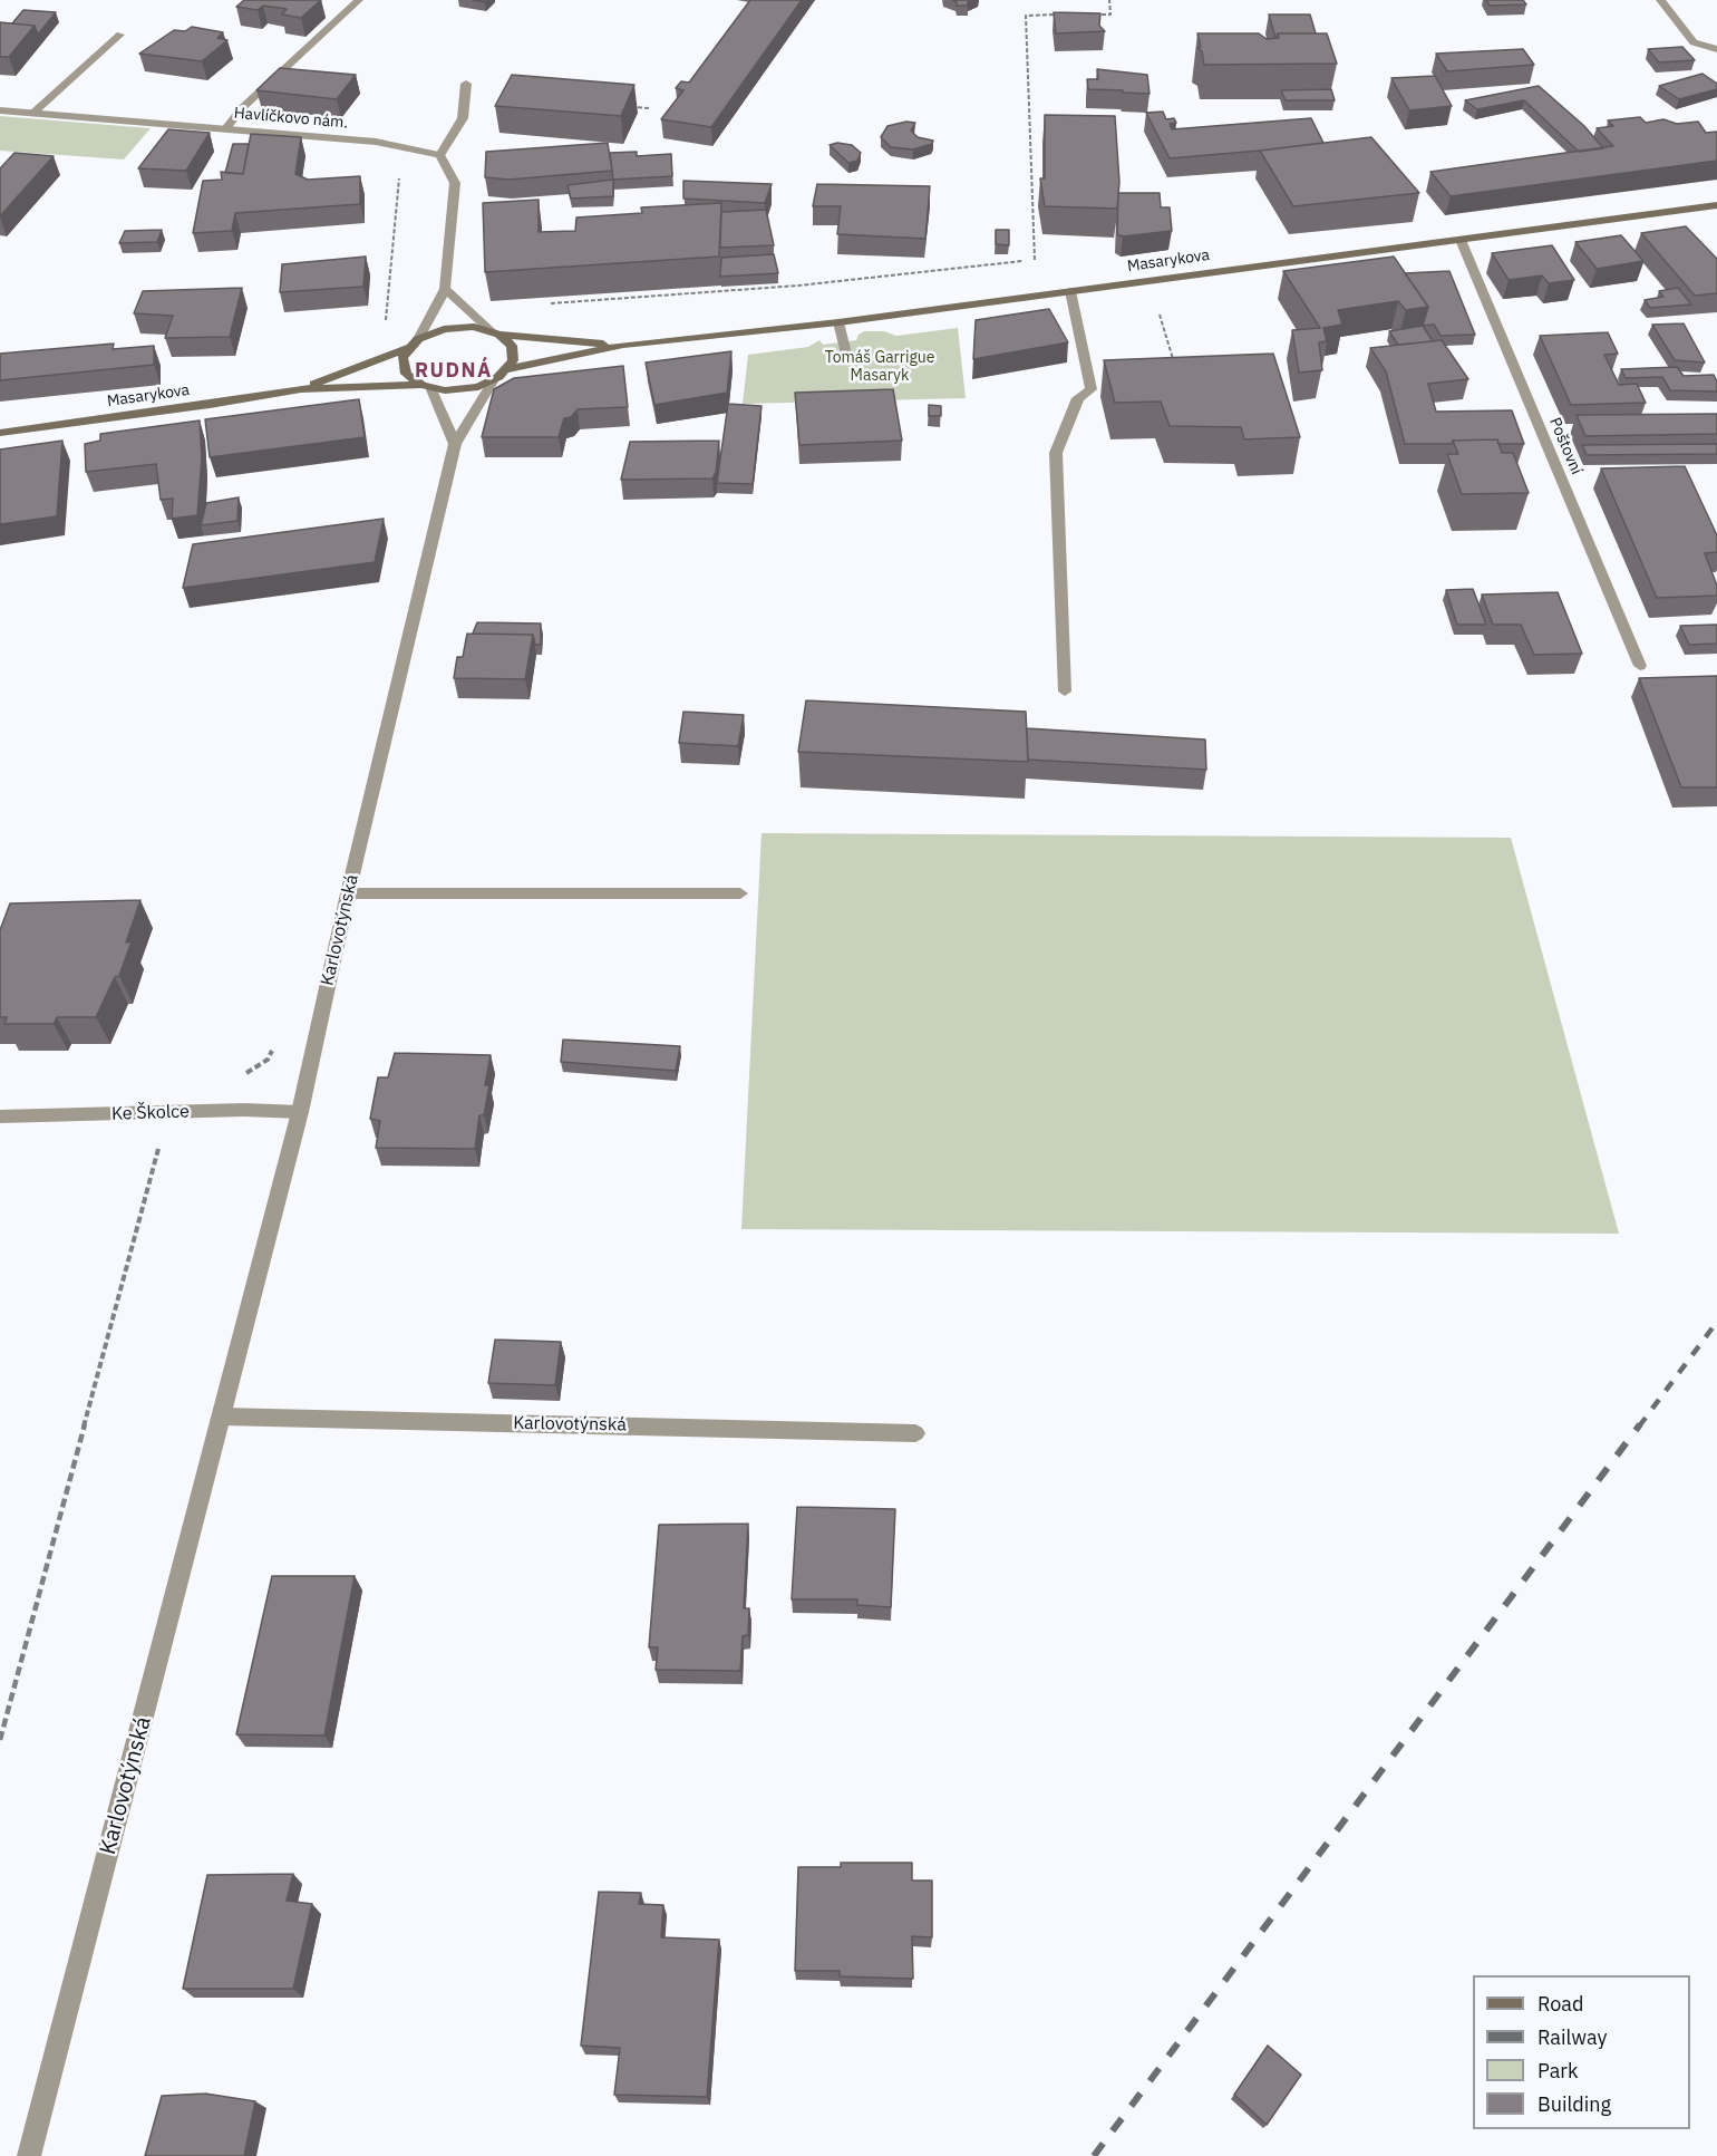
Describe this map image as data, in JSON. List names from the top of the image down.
{
  "streets": {
    "main road": ["Masarykova"],
    "street": [
      "Havlíčkovo nám.",
      "Poštovní",
      "Karlovotýnská",
      "Ke Školce"
    ]
  },
  "crossings": [
    ["Masarykova", "Poštovní"],
    ["Karlovotýnská", "Ke Školce"]
  ],
  "districts": ["RUDNÁ"],
  "parks": ["Tomáš Garrigue Masaryk"],
  "legend": [
    "Road",
    "Railway",
    "Park",
    "Building"
  ]
}
